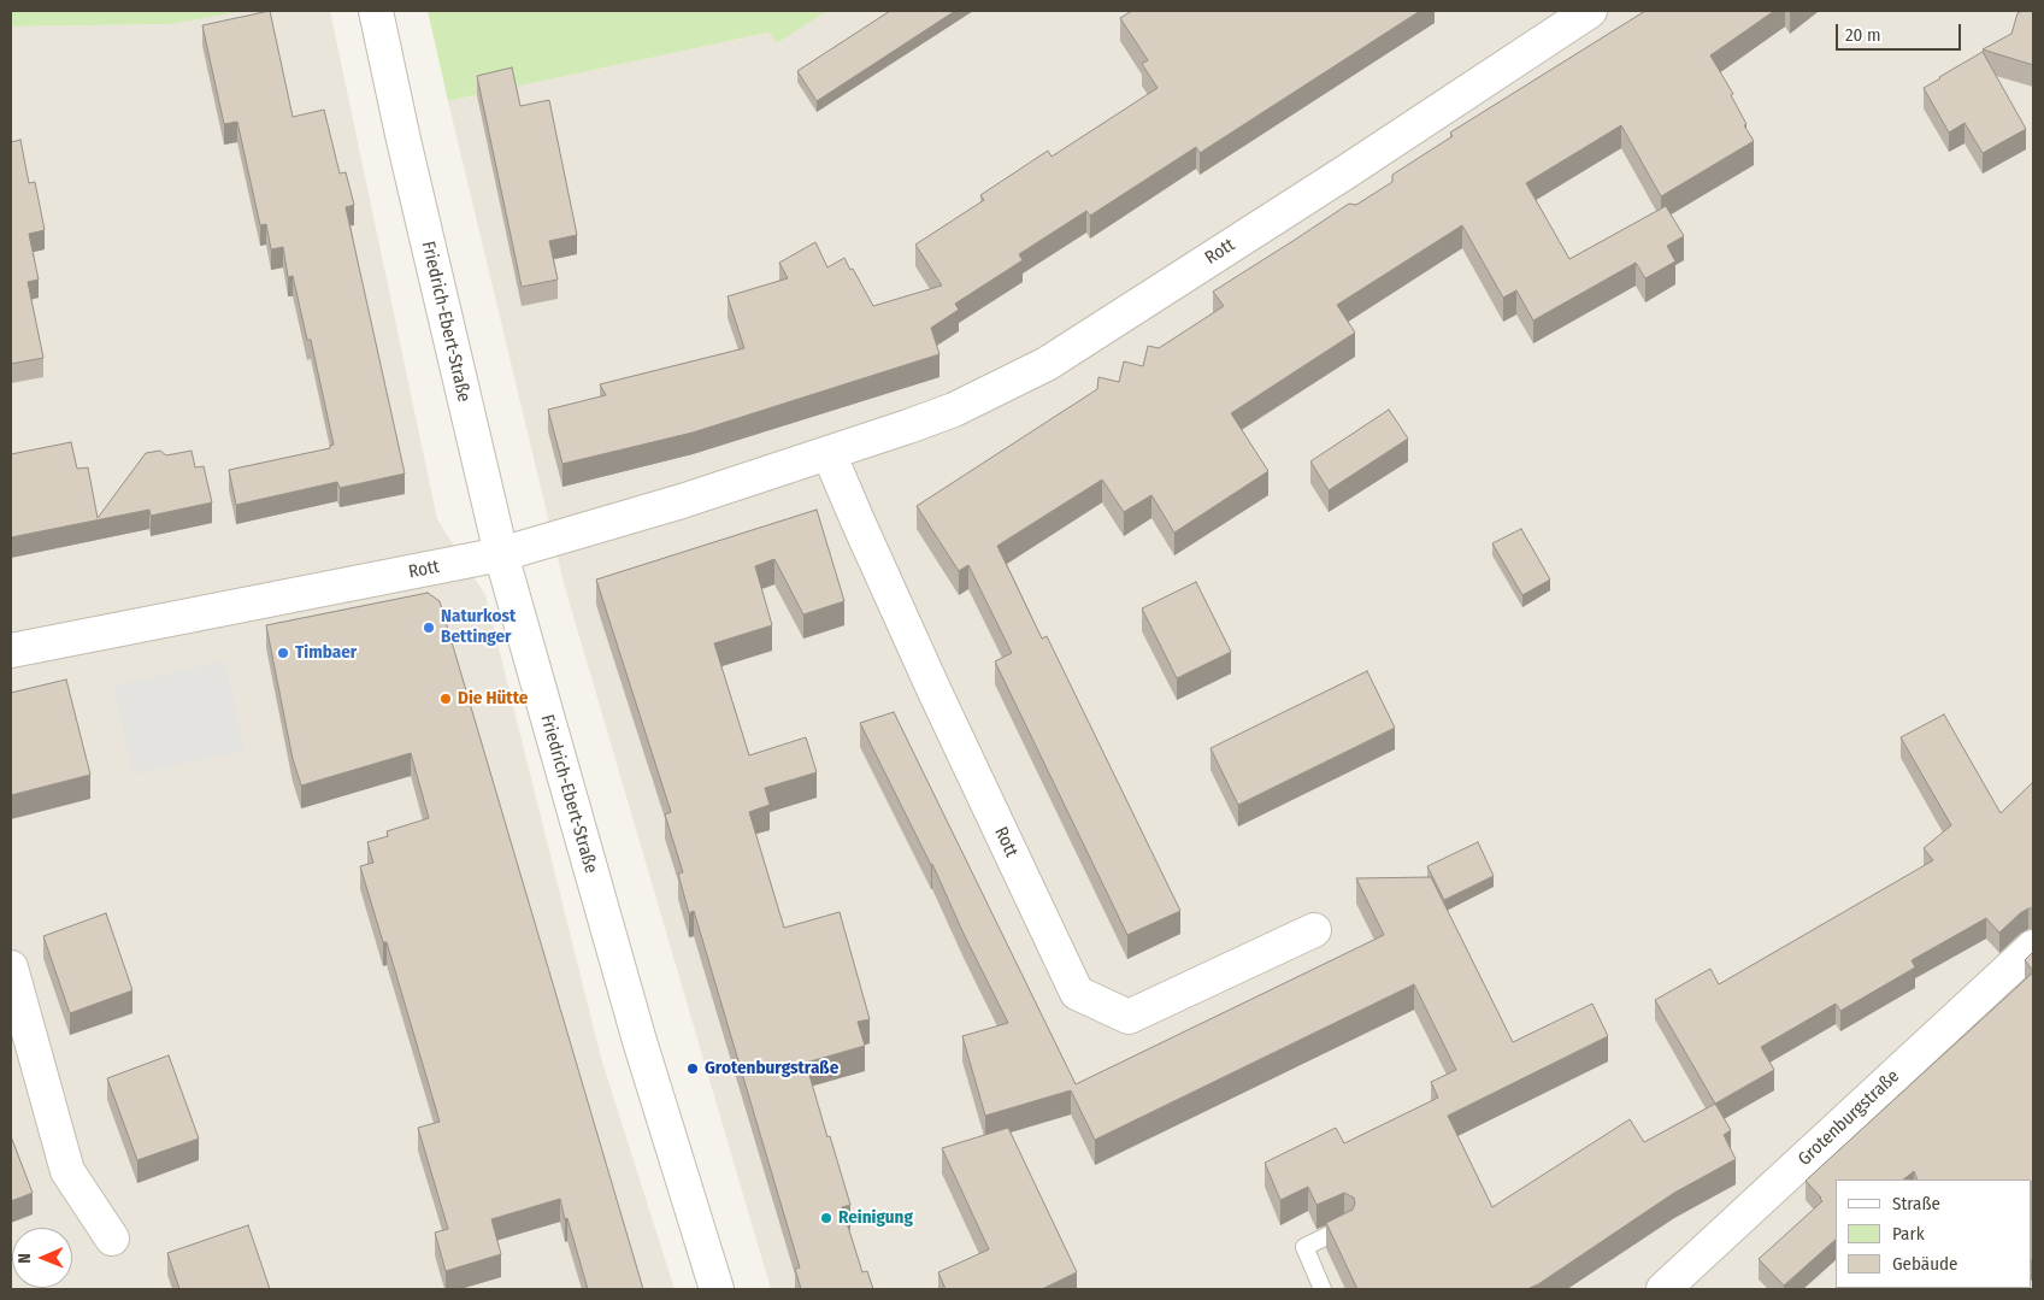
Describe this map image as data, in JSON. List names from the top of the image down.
{
  "streets": {
    "street": ["Rott", "Friedrich-Ebert-Straße", "Grotenburgstraße"]
  },
  "crossings": [
    ["Rott", "Friedrich-Ebert-Straße"]
  ],
  "places": [
    "Naturkost Bettinger",
    "Timbaer",
    "Die Hütte",
    "Grotenburgstraße",
    "Reinigung"
  ],
  "legend": ["Straße", "Park", "Gebäude"],
  "scale_bar": "20 m",
  "north": "left"
}
